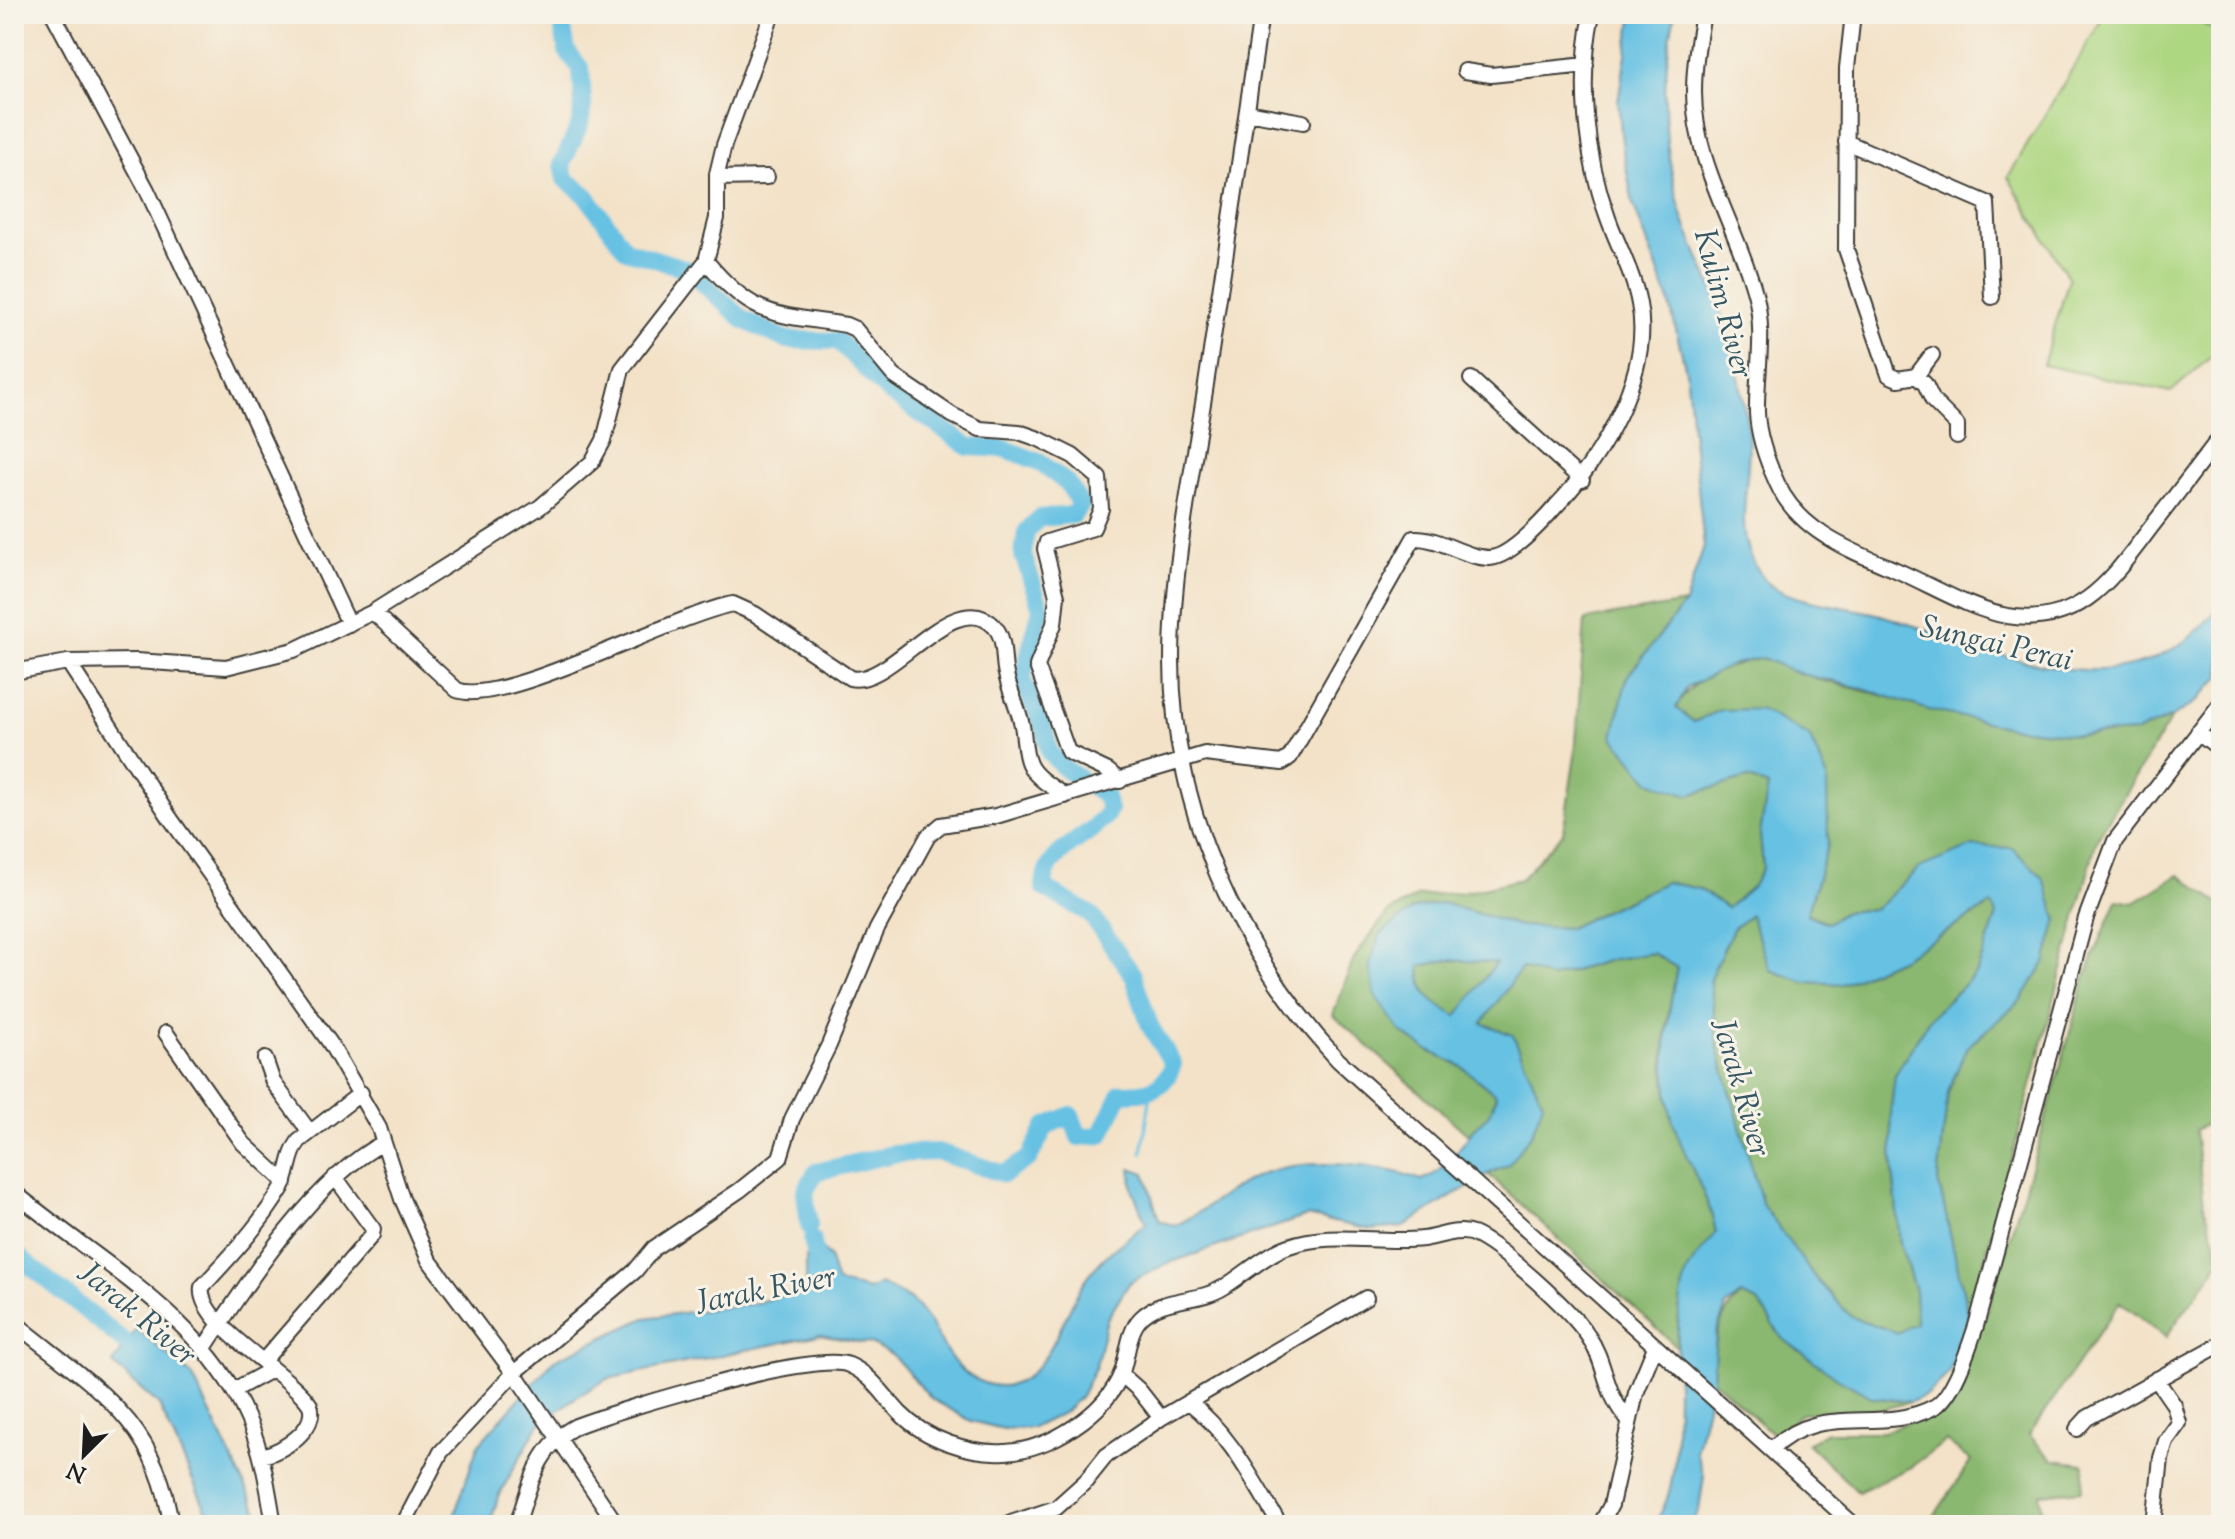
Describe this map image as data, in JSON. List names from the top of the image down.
{
  "water": ["Kulim River", "Sungai Perai", "Jarak River"],
  "north": "bottom left"
}
